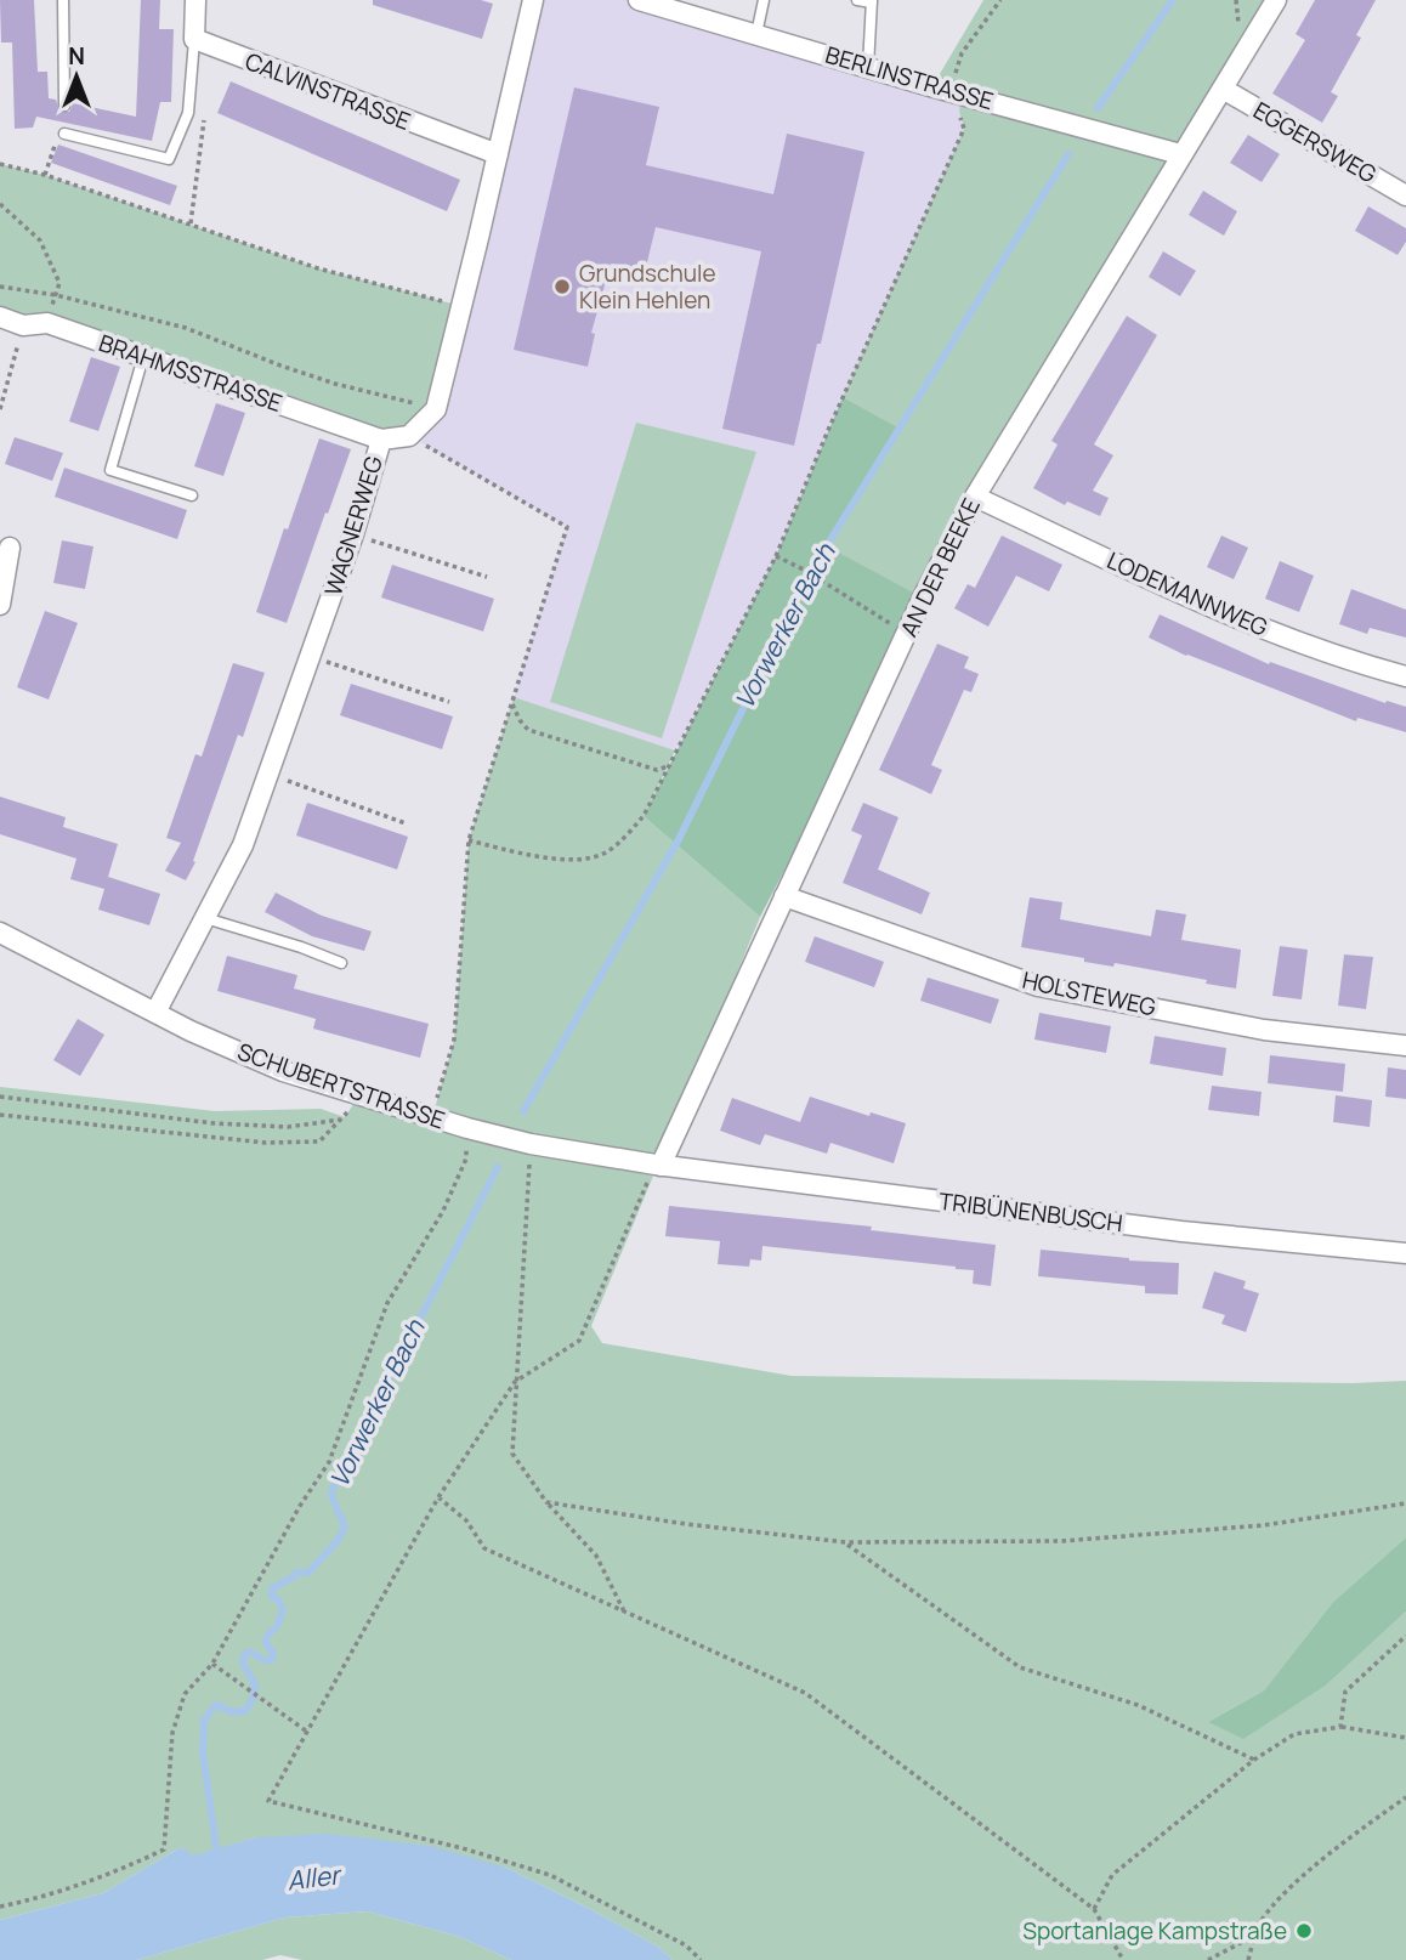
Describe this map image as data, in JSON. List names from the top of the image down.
{
  "streets": {
    "street": [
      "BERLINSTRASSE",
      "CALVINSTRASSE",
      "EGGERSWEG",
      "BRAHMSSTRASSE",
      "WAGNERWEG",
      "AN DER BEEKE",
      "LODEMANNWEG",
      "HOLSTEWEG",
      "SCHUBERTSTRASSE",
      "TRIBÜNENBUSCH"
    ]
  },
  "crossings": [
    ["BERLINSTRASSE", "AN DER BEEKE"],
    ["EGGERSWEG", "AN DER BEEKE"],
    ["BRAHMSSTRASSE", "WAGNERWEG"],
    ["WAGNERWEG", "SCHUBERTSTRASSE"],
    ["AN DER BEEKE", "LODEMANNWEG"],
    ["AN DER BEEKE", "HOLSTEWEG"],
    ["AN DER BEEKE", "SCHUBERTSTRASSE"],
    ["AN DER BEEKE", "TRIBÜNENBUSCH"],
    ["SCHUBERTSTRASSE", "TRIBÜNENBUSCH"]
  ],
  "water": ["Vorwerker Bach", "Aller"],
  "places": ["Grundschule Klein Hehlen", "Sportanlage Kampstraße"],
  "north": "top"
}
